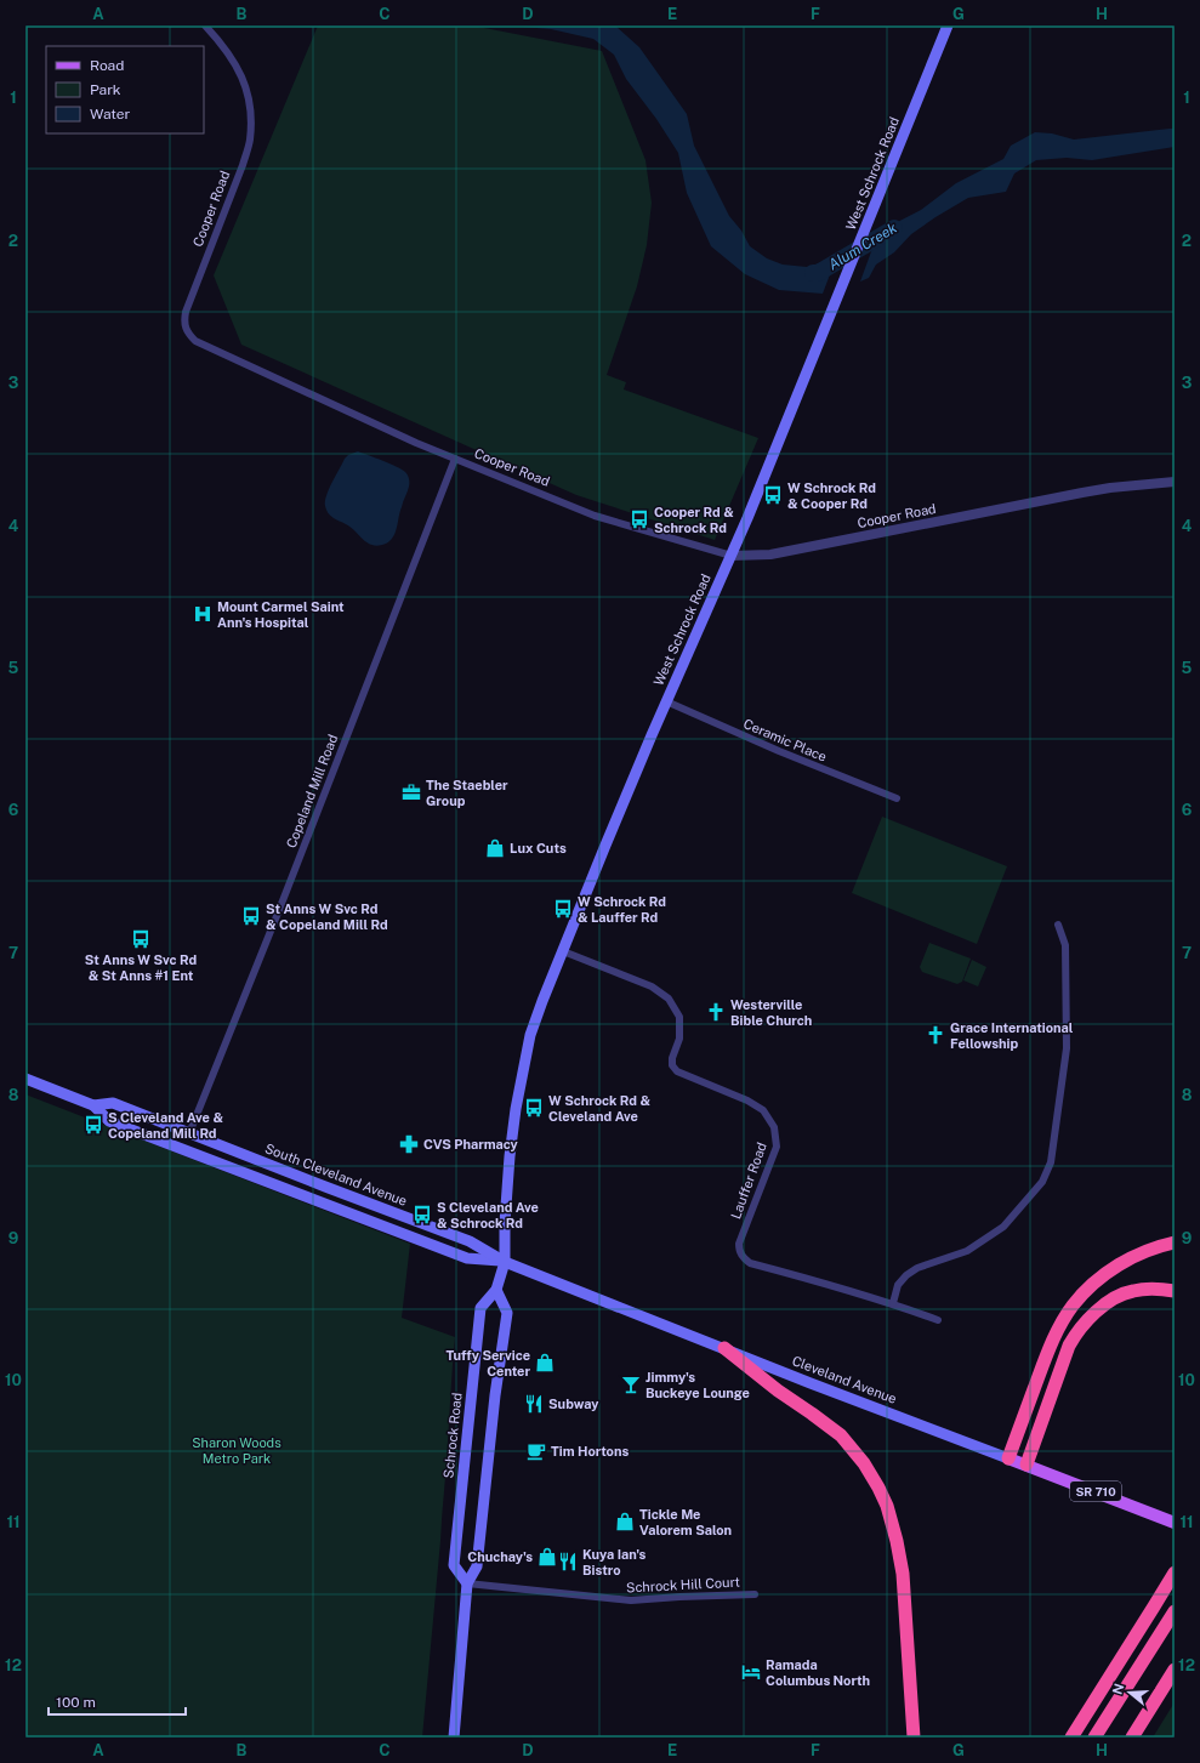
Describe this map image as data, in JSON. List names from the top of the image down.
{
  "streets": {
    "main road": [
      "West Schrock Road",
      "South Cleveland Avenue",
      "Cleveland Avenue",
      "Schrock Road",
      "SR 710"
    ],
    "street": [
      "Cooper Road",
      "Ceramic Place",
      "Copeland Mill Road",
      "Lauffer Road",
      "Schrock Hill Court"
    ]
  },
  "crossings": [
    ["West Schrock Road", "Cooper Road"],
    ["West Schrock Road", "Ceramic Place"],
    ["West Schrock Road", "South Cleveland Avenue"],
    ["West Schrock Road", "Lauffer Road"],
    ["West Schrock Road", "Cleveland Avenue"],
    ["West Schrock Road", "Schrock Road"],
    ["Cooper Road", "Copeland Mill Road"],
    ["Copeland Mill Road", "South Cleveland Avenue"],
    ["South Cleveland Avenue", "Cleveland Avenue"],
    ["South Cleveland Avenue", "Schrock Road"],
    ["Cleveland Avenue", "Schrock Road"],
    ["Schrock Road", "Schrock Hill Court"]
  ],
  "water": ["Alum Creek"],
  "parks": ["Sharon Woods Metro Park"],
  "places": {
    "bus stop": [
      "W Schrock Rd & Cooper Rd",
      "Cooper Rd & Schrock Rd",
      "W Schrock Rd & Lauffer Rd",
      "St Anns W Svc Rd & Copeland Mill Rd",
      "St Anns W Svc Rd & St Anns #1 Ent",
      "W Schrock Rd & Cleveland Ave",
      "S Cleveland Ave & Copeland Mill Rd",
      "S Cleveland Ave & Schrock Rd"
    ],
    "hospital": ["Mount Carmel Saint Ann's Hospital"],
    "office": ["The Staebler Group"],
    "shop": [
      "Lux Cuts",
      "Tuffy Service Center",
      "Tickle Me Valorem Salon",
      "Chuchay's"
    ],
    "church": ["Westerville Bible Church", "Grace International Fellowship"],
    "pharmacy": ["CVS Pharmacy"],
    "bar": ["Jimmy's Buckeye Lounge"],
    "restaurant": ["Subway", "Kuya Ian's Bistro"],
    "cafe": ["Tim Hortons"],
    "hotel": ["Ramada Columbus North"]
  },
  "legend": ["Road", "Park", "Water"],
  "scale_bar": "100 m",
  "north": "left",
  "grid": {
    "columns": [
      "A",
      "B",
      "C",
      "D",
      "E",
      "F",
      "G",
      "H"
    ],
    "rows": [
      "1",
      "2",
      "3",
      "4",
      "5",
      "6",
      "7",
      "8",
      "9",
      "10",
      "11",
      "12"
    ]
  }
}
